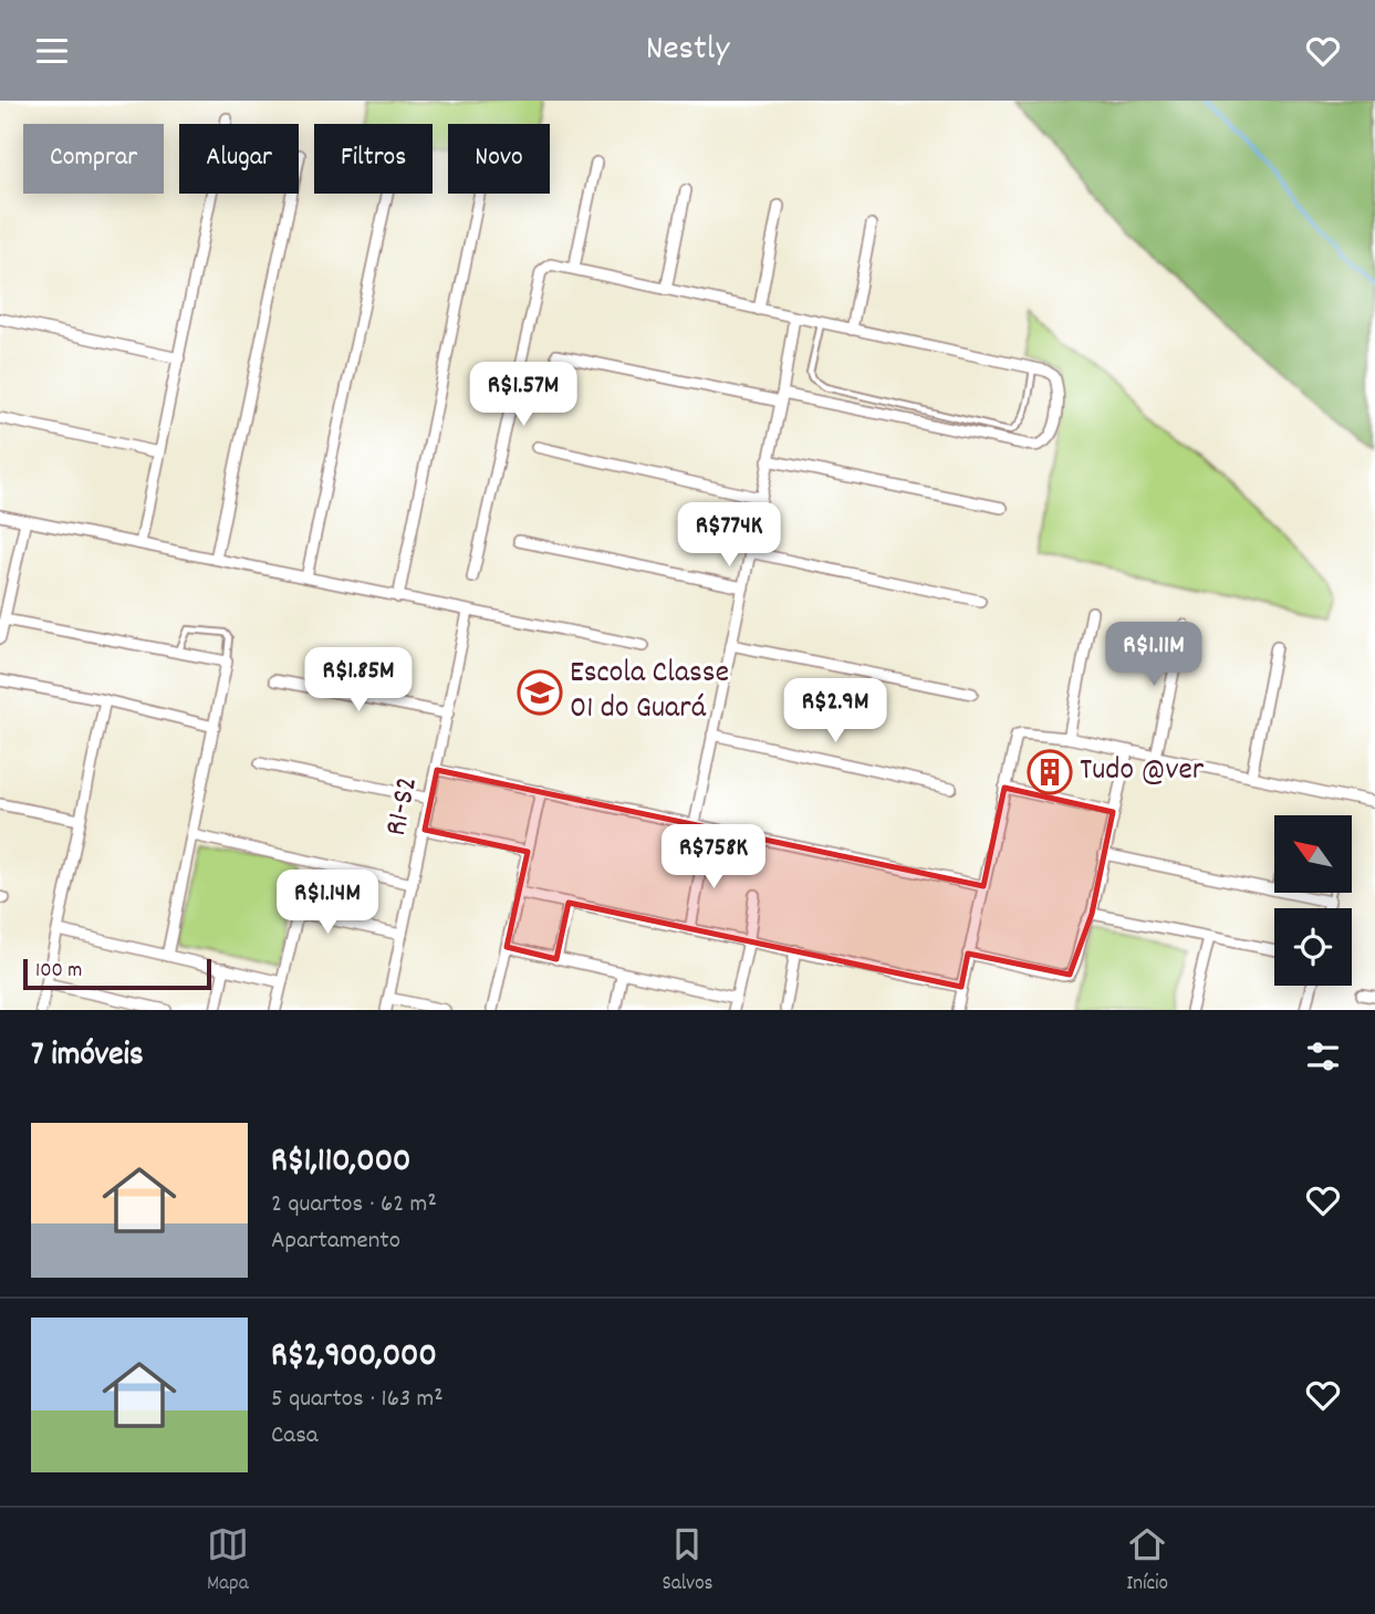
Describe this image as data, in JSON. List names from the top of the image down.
{
  "streets": {
    "street": ["R1-S2"]
  },
  "places": {
    "school or university": ["Escola Classe 01 do Guará"],
    "building": ["Tudo @ver"]
  },
  "scale_bar": "100 m",
  "north": "top left",
  "page": {
    "header": "Nestly",
    "chip": [
      "Comprar",
      "Alugar",
      "Filtros",
      "Novo"
    ],
    "price": [
      "R$1.57M",
      "R$774K",
      "R$1.11M",
      "R$1.85M",
      "R$2.9M",
      "R$758K",
      "R$1.14M"
    ],
    "scale": "100 m",
    "heading": "7 imóveis",
    "list": [
      {
        "name": "R$1,110,000",
        "note": "2 quartos · 62 m² · Apartamento"
      },
      {
        "name": "R$2,900,000",
        "note": "5 quartos · 163 m² · Casa"
      }
    ],
    "tabs": ["Mapa", "Salvos", "Início"]
  }
}
